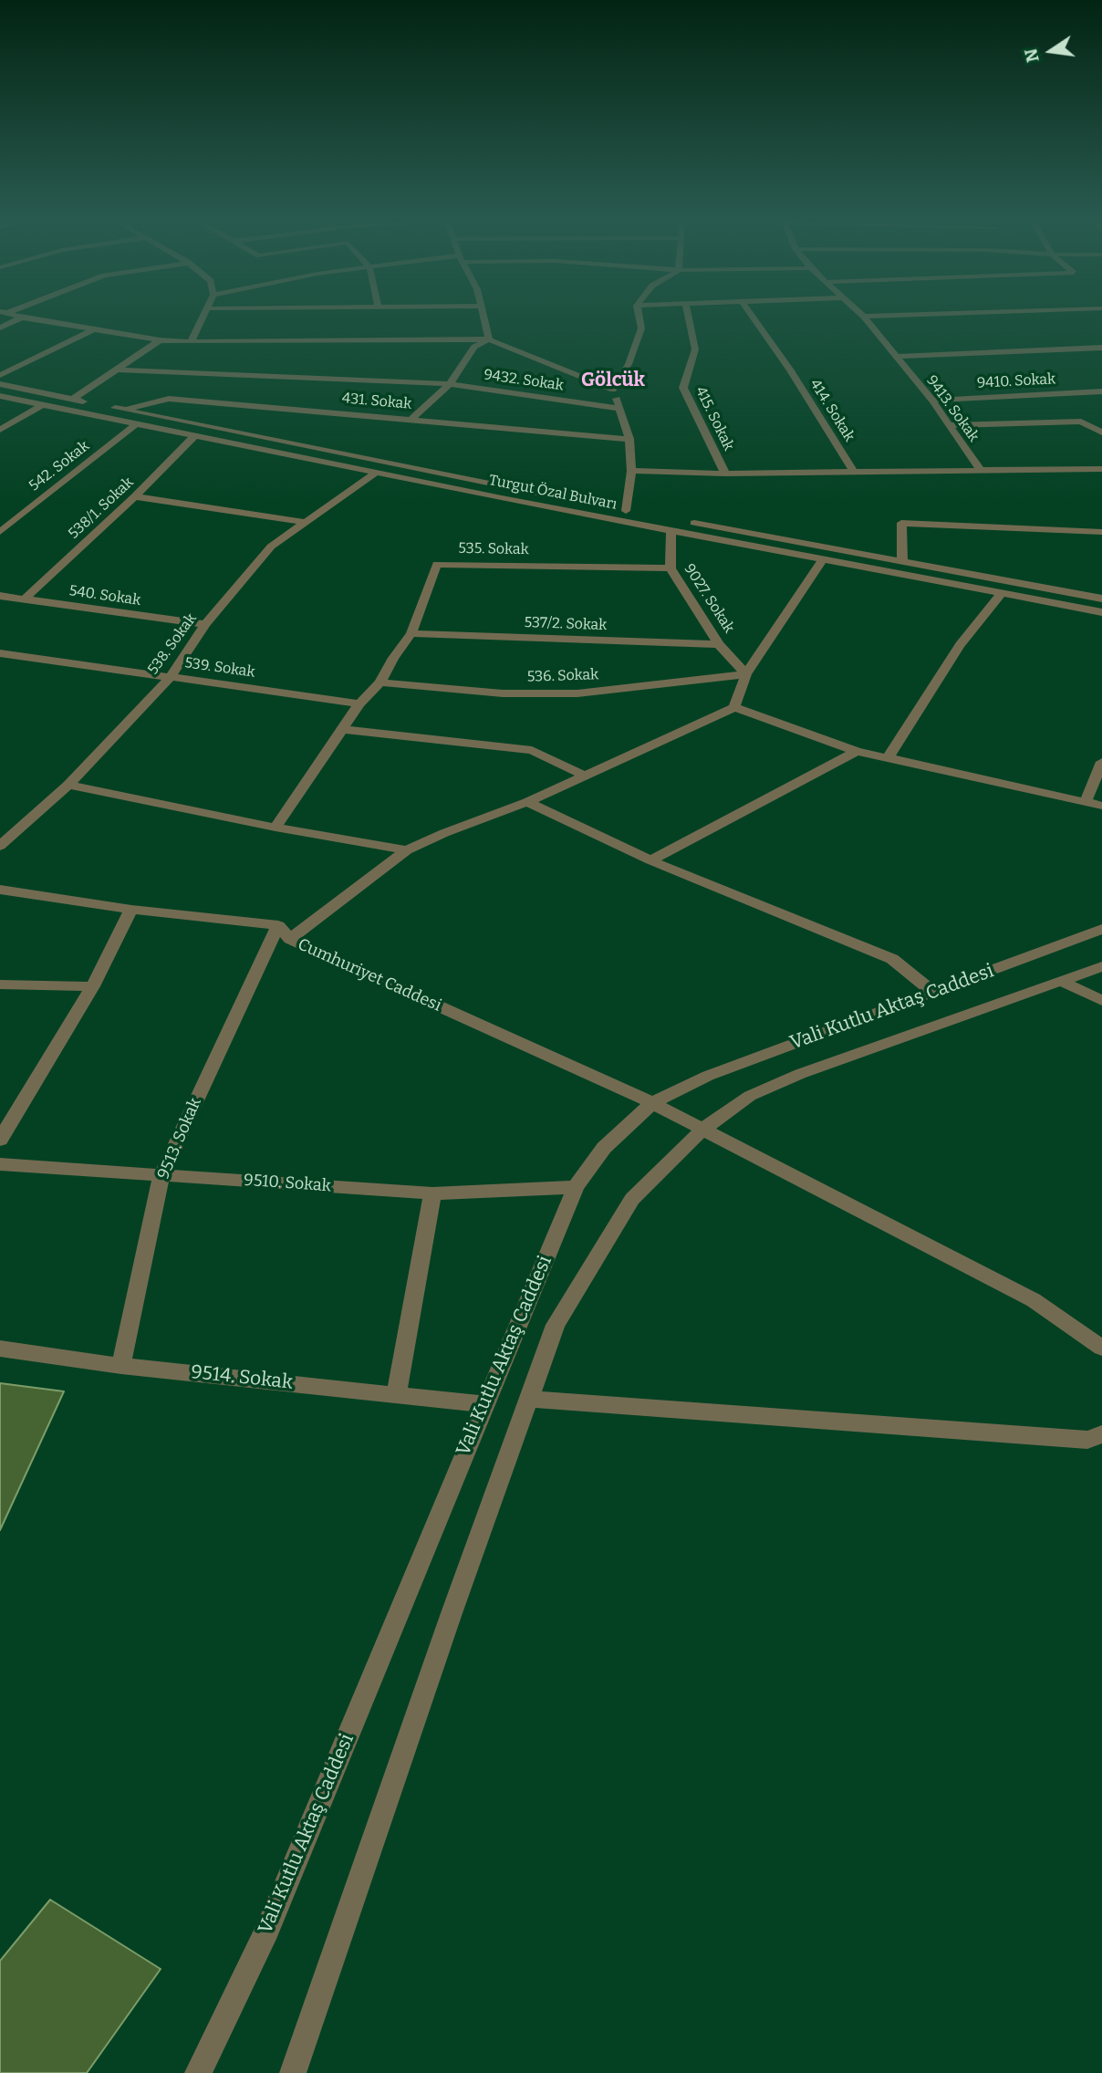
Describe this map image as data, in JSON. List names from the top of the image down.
{
  "streets": {
    "street": [
      "9432. Sokak",
      "9410. Sokak",
      "431. Sokak",
      "9413. Sokak",
      "414. Sokak",
      "415. Sokak",
      "542. Sokak",
      "Turgut Özal Bulvarı",
      "538/1. Sokak",
      "535. Sokak",
      "540. Sokak",
      "9027. Sokak",
      "537/2. Sokak",
      "538. Sokak",
      "539. Sokak",
      "536. Sokak",
      "Cumhuriyet Caddesi",
      "Vali Kutlu Aktaş Caddesi",
      "9513. Sokak",
      "9510. Sokak",
      "9514. Sokak"
    ]
  },
  "crossings": [
    ["9410. Sokak", "9413. Sokak"],
    ["431. Sokak", "Turgut Özal Bulvarı"],
    ["542. Sokak", "Turgut Özal Bulvarı"],
    ["Turgut Özal Bulvarı", "538/1. Sokak"],
    ["Turgut Özal Bulvarı", "9027. Sokak"],
    ["Turgut Özal Bulvarı", "538. Sokak"],
    ["538/1. Sokak", "540. Sokak"],
    ["535. Sokak", "9027. Sokak"],
    ["535. Sokak", "537/2. Sokak"],
    ["535. Sokak", "539. Sokak"],
    ["535. Sokak", "536. Sokak"],
    ["540. Sokak", "538. Sokak"],
    ["9027. Sokak", "537/2. Sokak"],
    ["9027. Sokak", "536. Sokak"],
    ["538. Sokak", "539. Sokak"],
    ["Cumhuriyet Caddesi", "Vali Kutlu Aktaş Caddesi"],
    ["Cumhuriyet Caddesi", "9513. Sokak"],
    ["Vali Kutlu Aktaş Caddesi", "9510. Sokak"],
    ["Vali Kutlu Aktaş Caddesi", "9514. Sokak"],
    ["9513. Sokak", "9510. Sokak"],
    ["9513. Sokak", "9514. Sokak"]
  ],
  "districts": ["Gölcük"],
  "north": "left"
}
